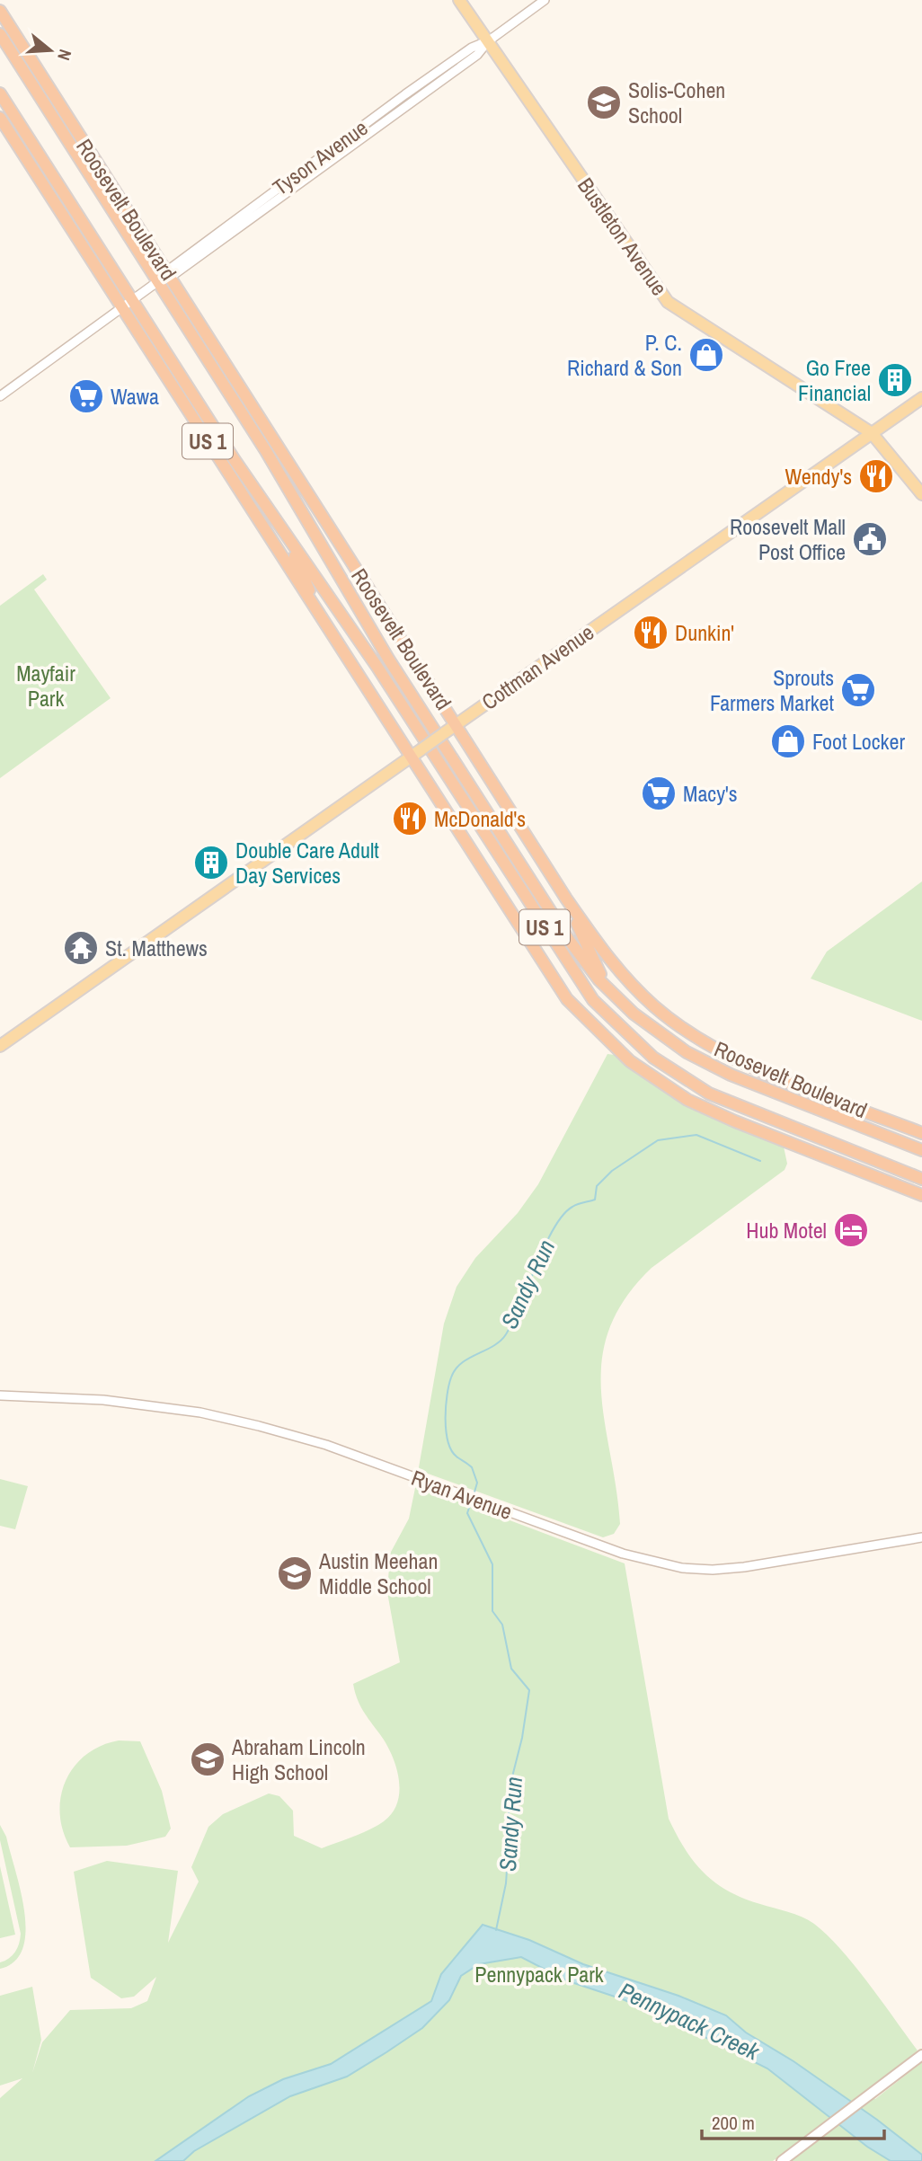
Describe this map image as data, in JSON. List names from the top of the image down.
{
  "streets": {
    "highway": ["Roosevelt Boulevard", "US 1"],
    "main road": ["Bustleton Avenue", "Cottman Avenue"],
    "street": ["Tyson Avenue", "Ryan Avenue"]
  },
  "crossings": [
    ["Tyson Avenue", "Roosevelt Boulevard"],
    ["Tyson Avenue", "Bustleton Avenue"],
    ["Tyson Avenue", "US 1"],
    ["Roosevelt Boulevard", "Cottman Avenue"],
    ["Bustleton Avenue", "Cottman Avenue"],
    ["US 1", "Cottman Avenue"]
  ],
  "water": ["Sandy Run", "Pennypack Creek"],
  "parks": ["Mayfair Park", "Pennypack Park"],
  "places": {
    "school or university": ["Solis-Cohen School", "Austin Meehan Middle School", "Abraham Lincoln High School"],
    "shop": ["P. C. Richard & Son", "Foot Locker"],
    "building": ["Go Free Financial", "Double Care Adult Day Services"],
    "supermarket": ["Wawa", "Sprouts Farmers Market", "Macy's"],
    "restaurant": ["Wendy's", "Dunkin'", "McDonald's"],
    "public building": ["Roosevelt Mall Post Office"],
    "temple": ["St. Matthews"],
    "hotel": ["Hub Motel"]
  },
  "scale_bar": "200 m",
  "north": "right"
}
